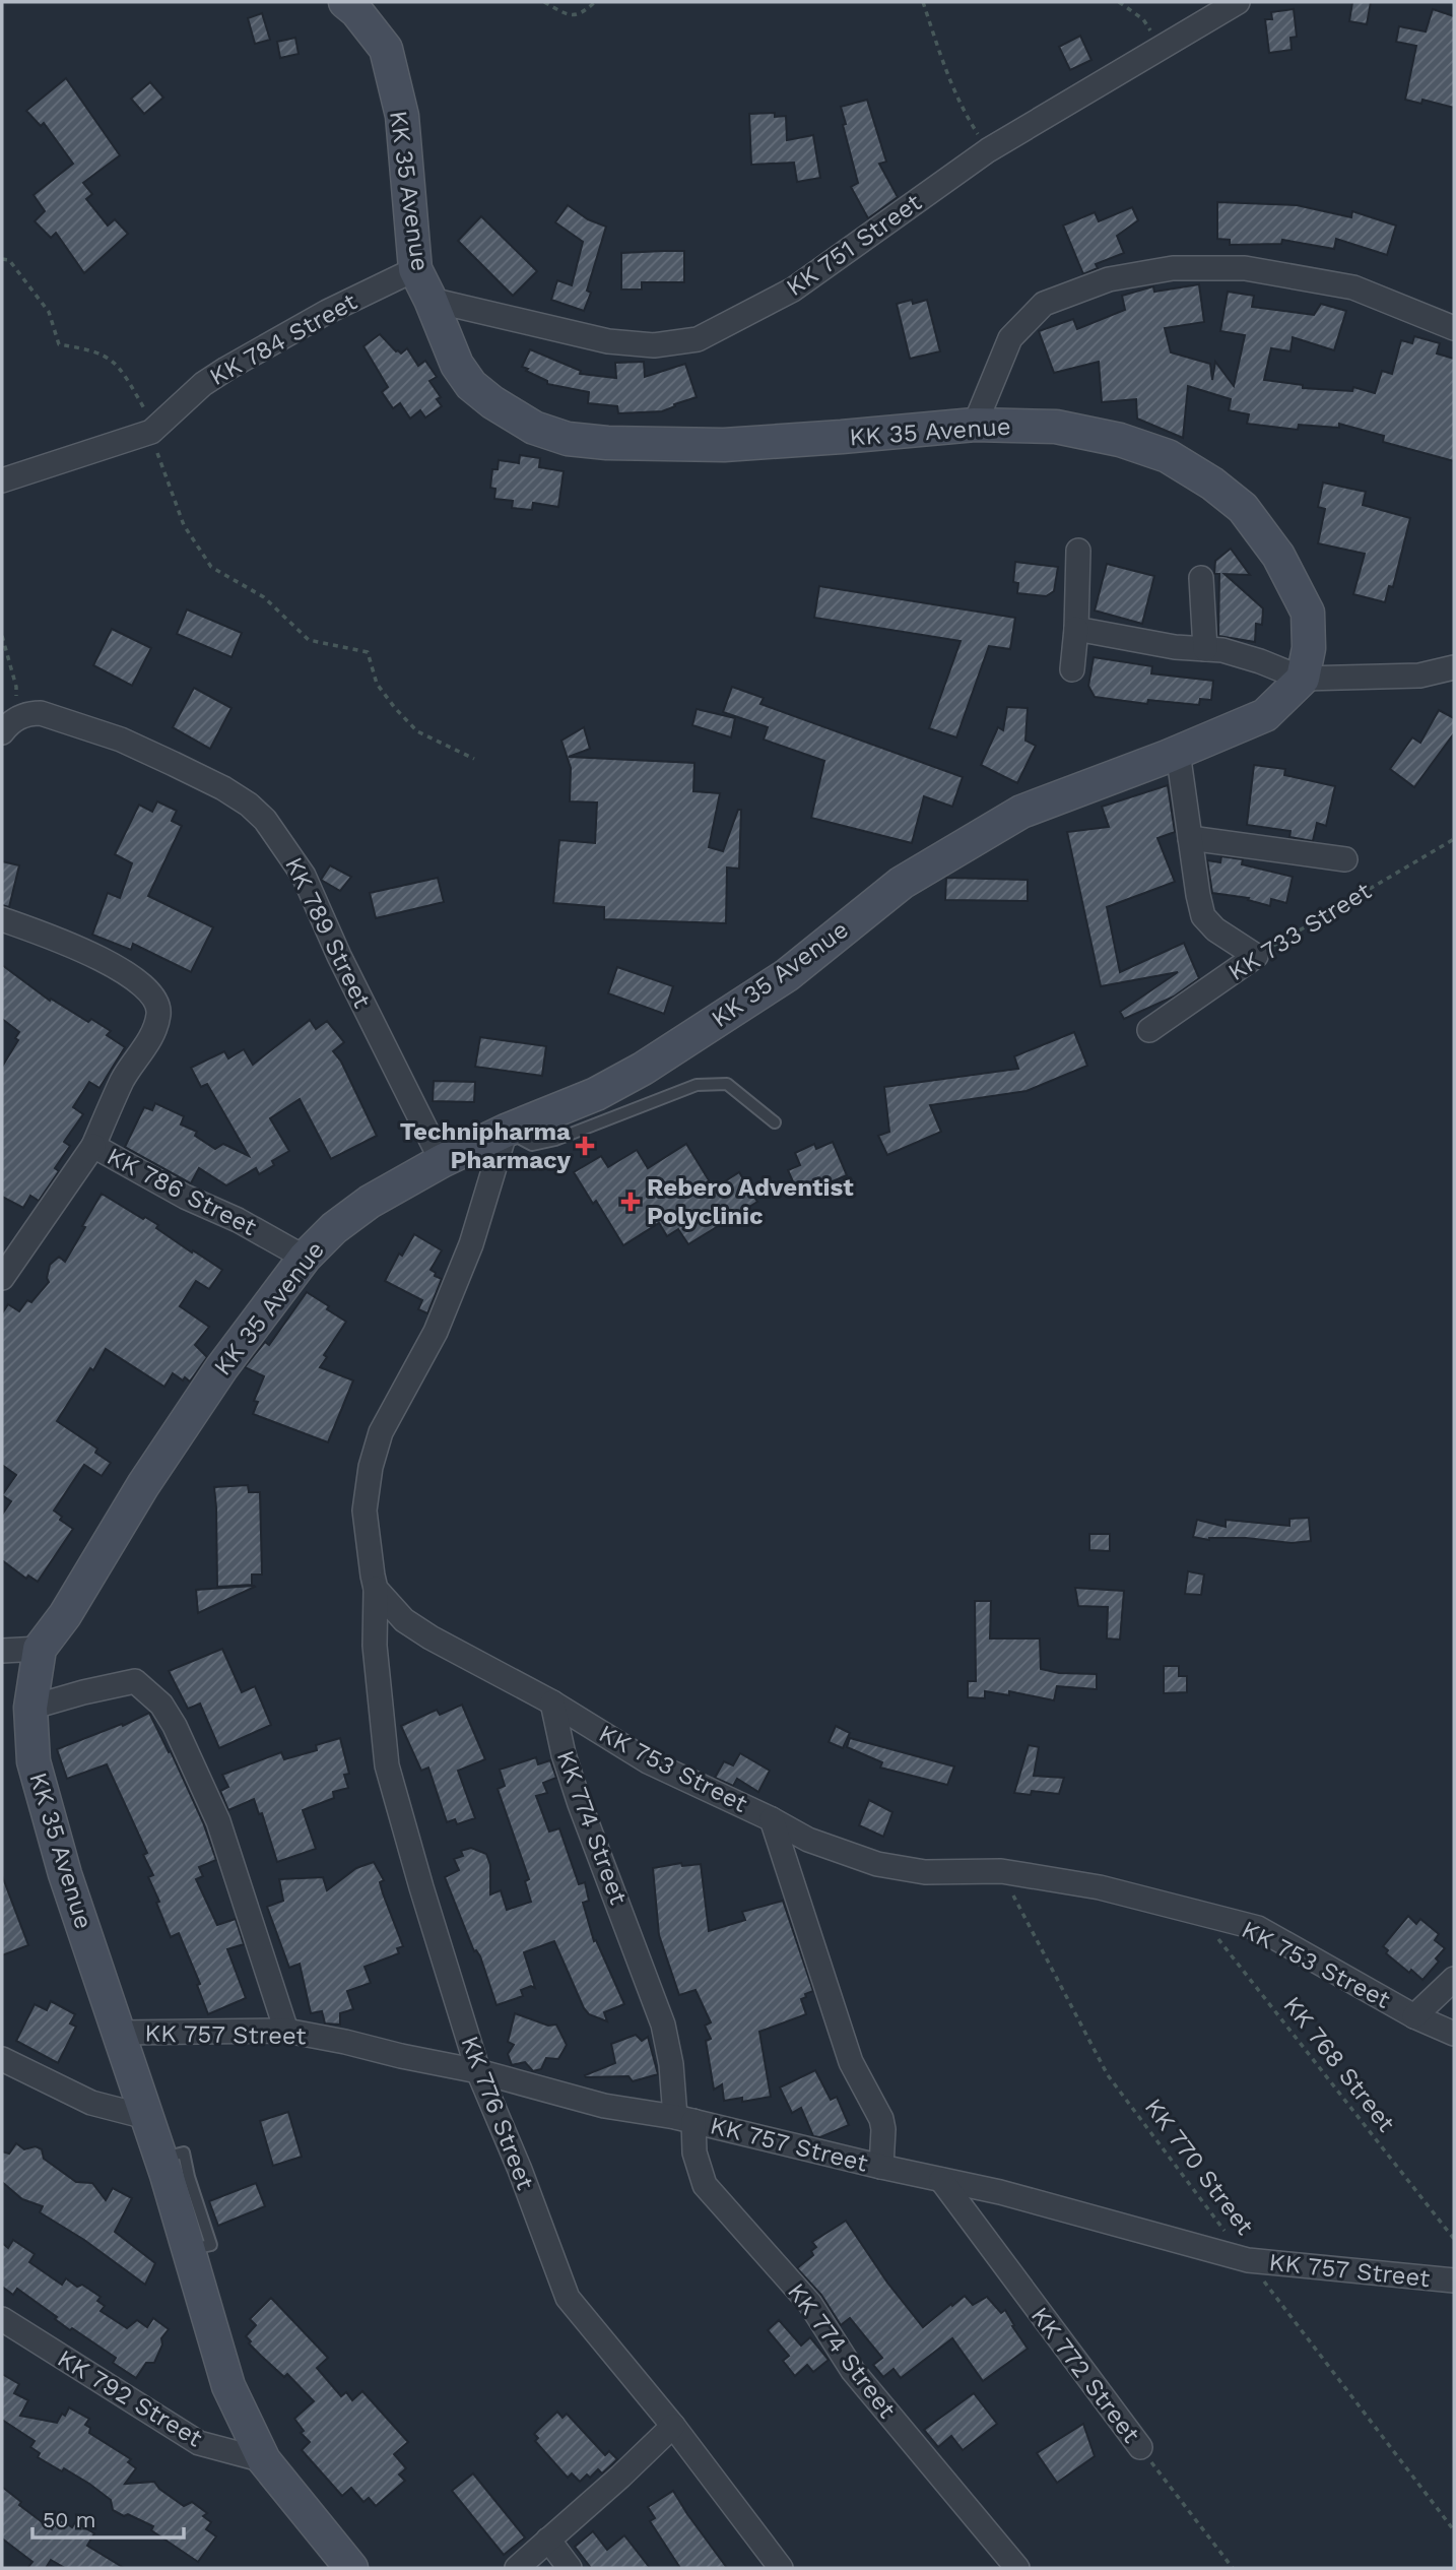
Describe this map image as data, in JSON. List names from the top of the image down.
{
  "streets": {
    "main road": ["KK 35 Avenue"],
    "street": [
      "KK 751 Street",
      "KK 784 Street",
      "KK 733 Street",
      "KK 789 Street",
      "KK 786 Street",
      "KK 753 Street",
      "KK 774 Street",
      "KK 757 Street",
      "KK 776 Street",
      "KK 772 Street",
      "KK 792 Street"
    ],
    "path": ["KK 768 Street", "KK 770 Street"]
  },
  "crossings": [
    ["KK 35 Avenue", "KK 751 Street"],
    ["KK 35 Avenue", "KK 784 Street"],
    ["KK 35 Avenue", "KK 789 Street"],
    ["KK 35 Avenue", "KK 786 Street"],
    ["KK 35 Avenue", "KK 757 Street"],
    ["KK 35 Avenue", "KK 792 Street"],
    ["KK 753 Street", "KK 774 Street"],
    ["KK 753 Street", "KK 768 Street"],
    ["KK 753 Street", "KK 776 Street"],
    ["KK 753 Street", "KK 770 Street"],
    ["KK 774 Street", "KK 757 Street"],
    ["KK 757 Street", "KK 776 Street"],
    ["KK 757 Street", "KK 770 Street"],
    ["KK 757 Street", "KK 772 Street"]
  ],
  "places": {
    "health": ["Technipharma Pharmacy", "Rebero Adventist Polyclinic"]
  },
  "scale_bar": "50 m"
}
